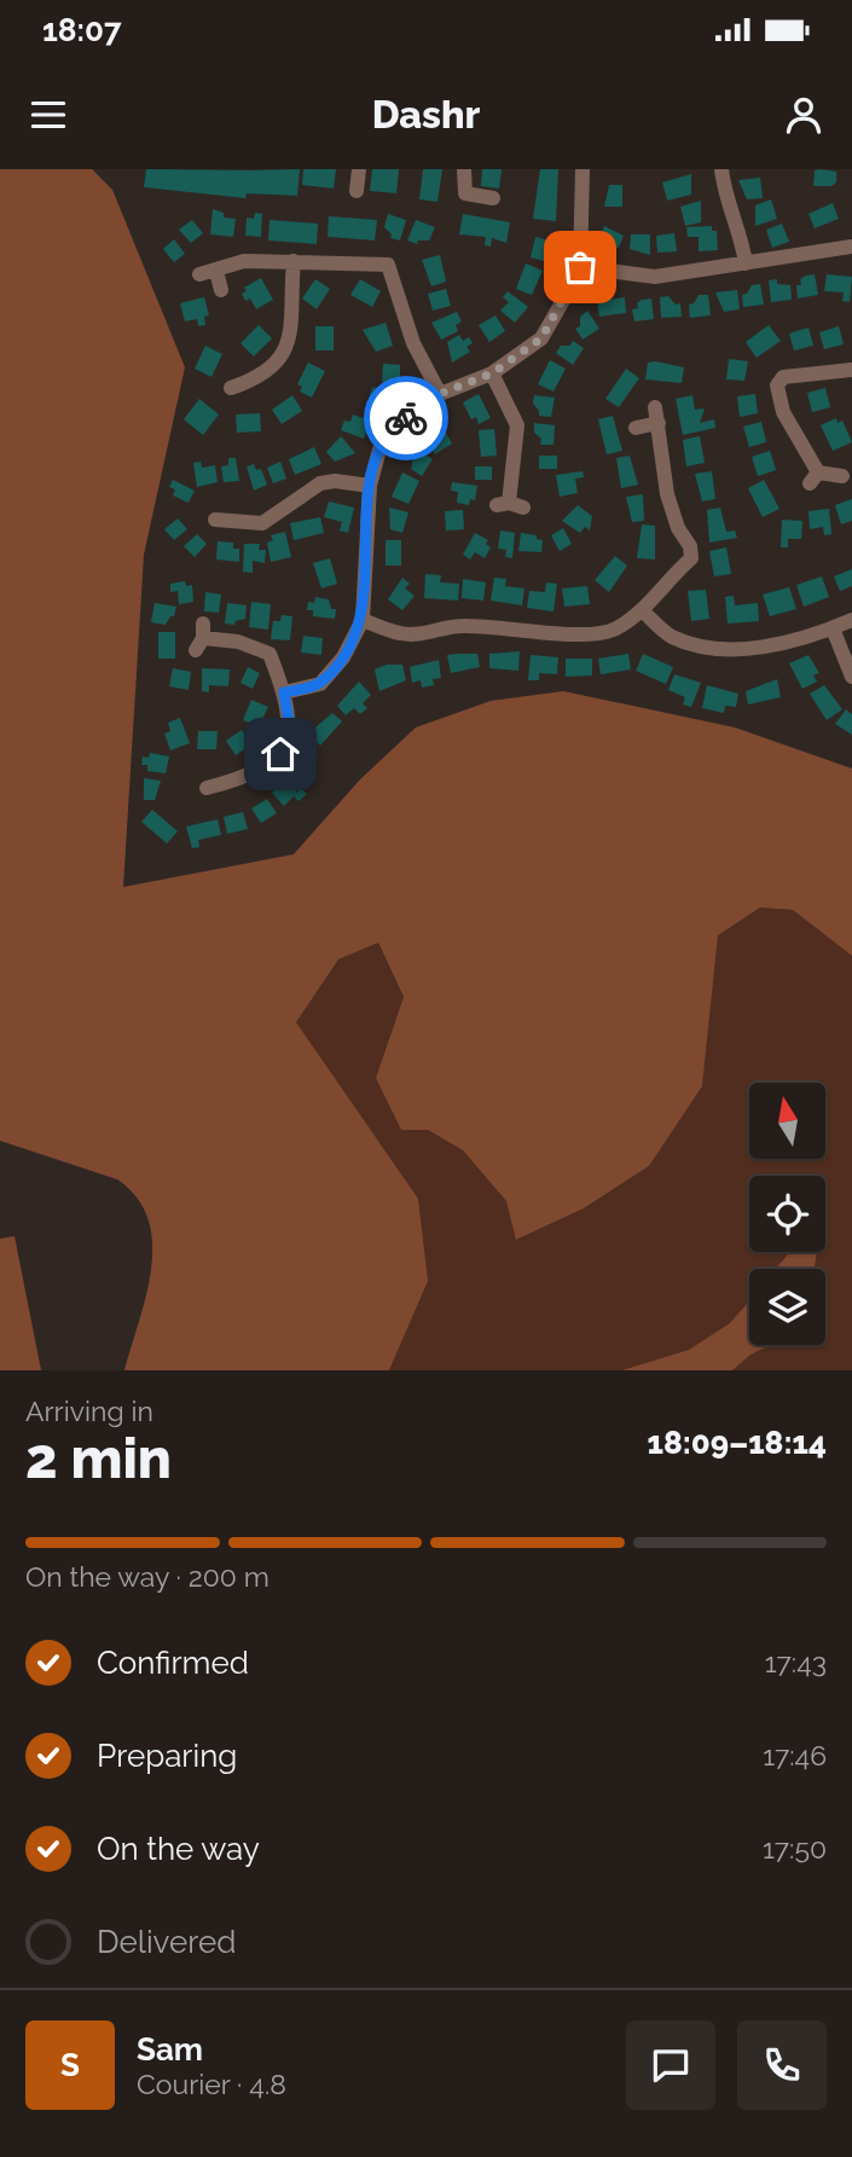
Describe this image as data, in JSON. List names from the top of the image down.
{
  "north": "top",
  "page": {
    "status": "18:07",
    "header": "Dashr",
    "heading": ["2 min", "Arriving in", "18:09–18:14"],
    "panel": ["Sam", "Courier · 4.8"],
    "bar": "On the way · 200 m",
    "list": [
      ["Confirmed", "17:43"],
      ["Preparing", "17:46"],
      ["On the way", "17:50"],
      "Delivered"
    ],
    "round": "S"
  }
}
